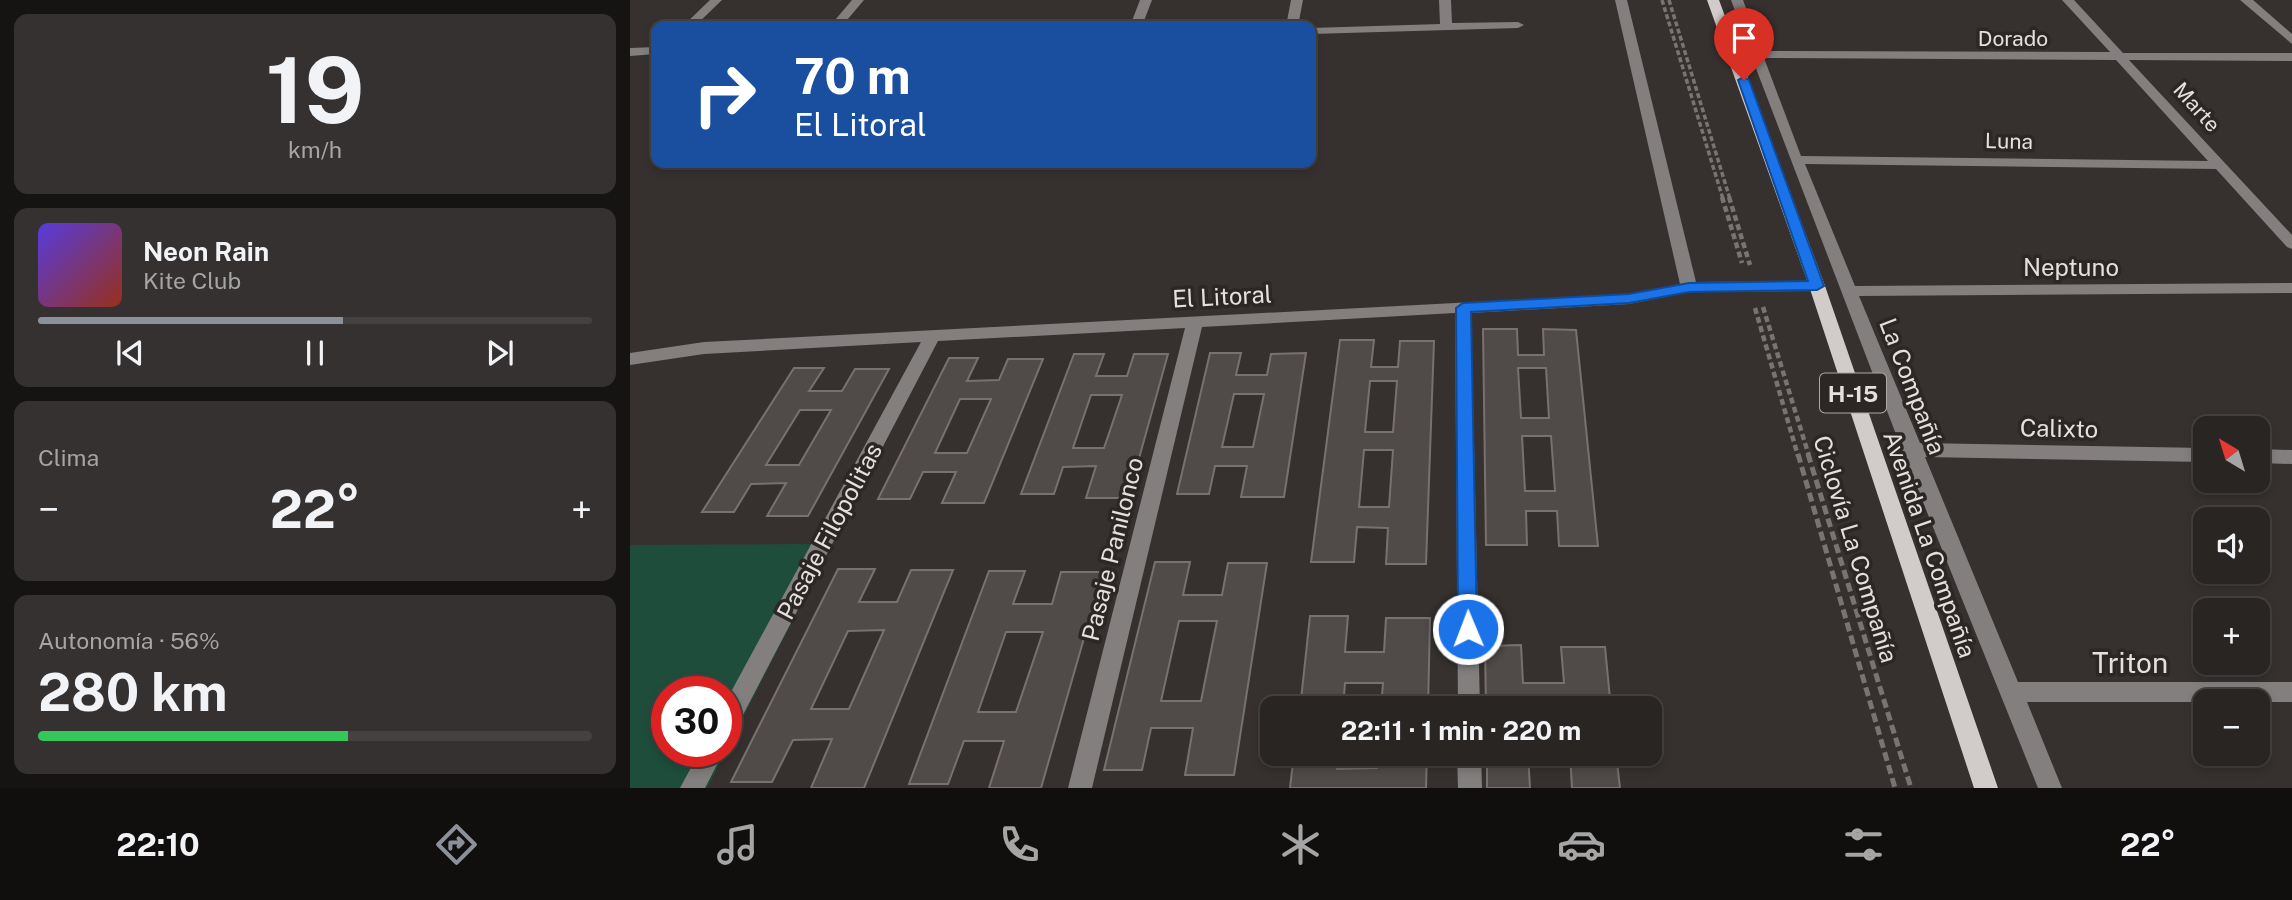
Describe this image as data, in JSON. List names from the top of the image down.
{
  "streets": {
    "main road": ["H-15", "Avenida La Compañía"],
    "street": [
      "Dorado",
      "Marte",
      "Luna",
      "Neptuno",
      "El Litoral",
      "La Compañía",
      "Calixto",
      "Pasaje Filopolitas",
      "Pasaje Panilonco",
      "Triton"
    ],
    "path": ["Ciclovía La Compañía"]
  },
  "crossings": [
    ["Dorado", "Marte"],
    ["Dorado", "La Compañía"],
    ["Dorado", "Avenida La Compañía"],
    ["Marte", "Luna"],
    ["Luna", "La Compañía"],
    ["Neptuno", "La Compañía"],
    ["El Litoral", "Pasaje Filopolitas"],
    ["El Litoral", "Avenida La Compañía"],
    ["El Litoral", "Pasaje Panilonco"],
    ["El Litoral", "Ciclovía La Compañía"],
    ["La Compañía", "Calixto"],
    ["La Compañía", "Triton"]
  ],
  "north": "top left",
  "page": {
    "tile": [
      ["19", "km/h"],
      "Clima",
      ["Autonomía · 56%", "280 km"]
    ],
    "turn": ["70 m", "El Litoral"],
    "song": ["Neon Rain", "Kite Club"],
    "map_buttons": ["+", "−"],
    "heat": ["−", "22°", "+"],
    "limit": "30",
    "trip": "22:11 · 1 min · 220 m",
    "tabs": ["22:10", "22°"]
  }
}
